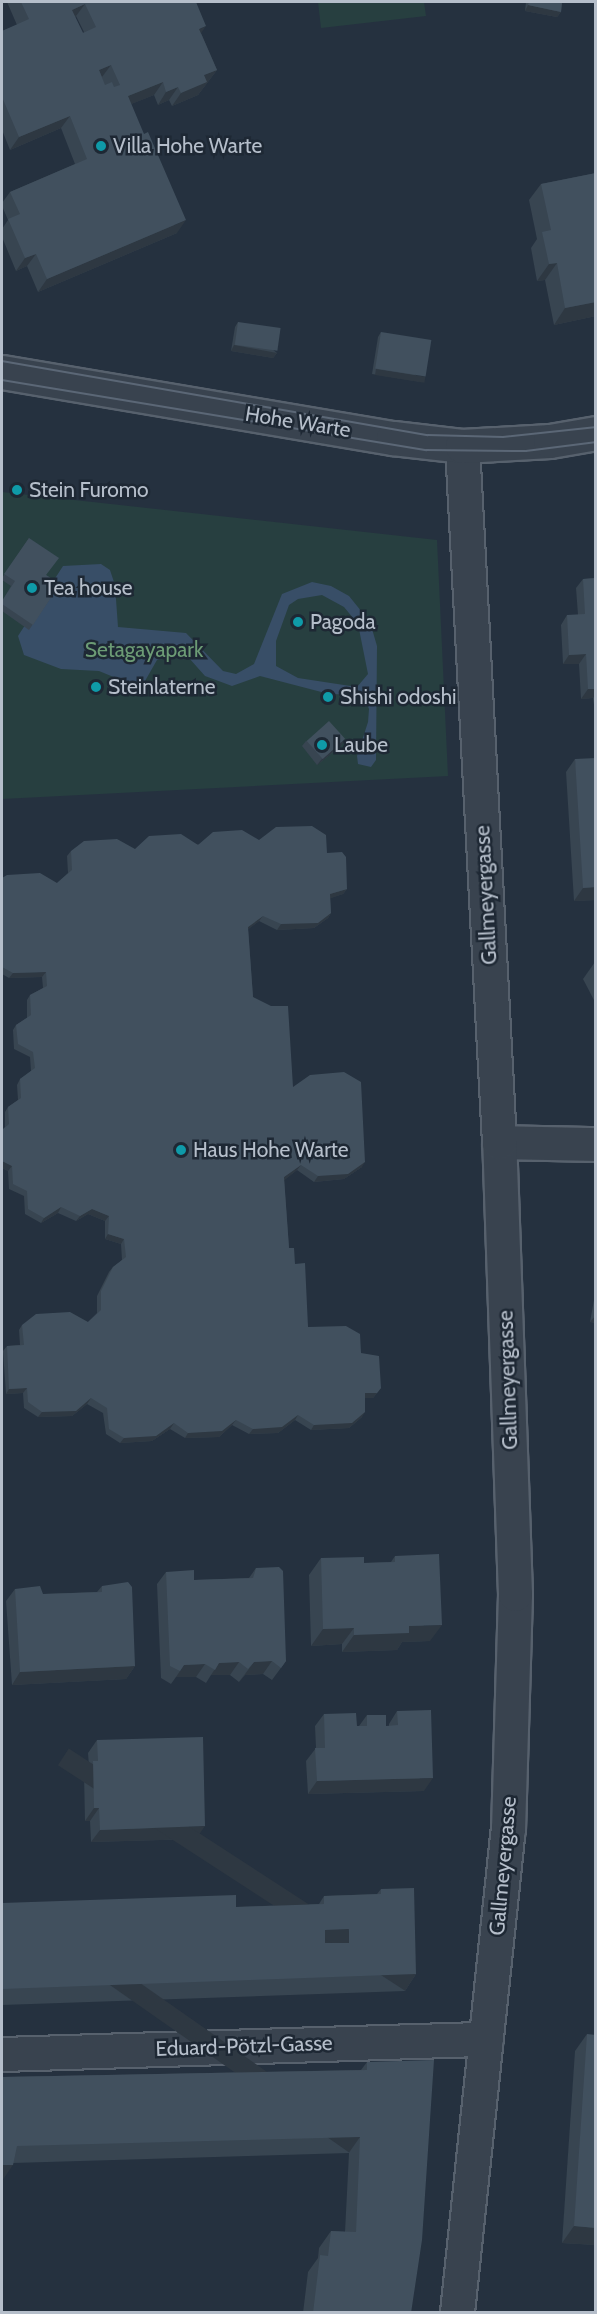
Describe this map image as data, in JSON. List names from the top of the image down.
{
  "streets": {
    "street": ["Hohe Warte", "Gallmeyergasse", "Eduard-Pötzl-Gasse"]
  },
  "crossings": [
    ["Hohe Warte", "Gallmeyergasse"],
    ["Gallmeyergasse", "Eduard-Pötzl-Gasse"]
  ],
  "parks": ["Setagayapark"],
  "places": [
    "Villa Hohe Warte",
    "Stein Furomo",
    "Tea house",
    "Pagoda",
    "Steinlaterne",
    "Shishi odoshi",
    "Laube",
    "Haus Hohe Warte"
  ]
}
